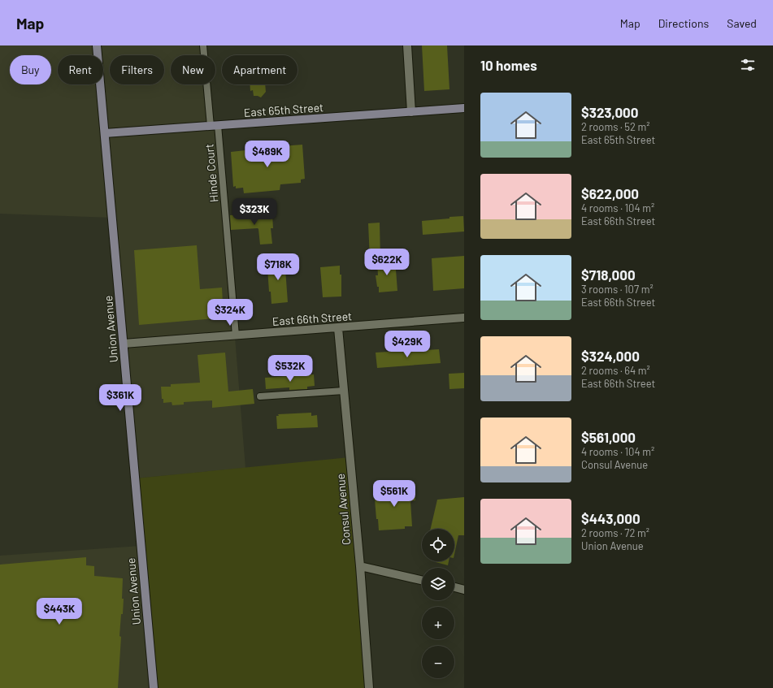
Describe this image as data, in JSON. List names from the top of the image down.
{
  "streets": {
    "main road": ["East 65th Street", "Union Avenue"],
    "street": ["East 66th Street", "Consul Avenue"],
    "lane": ["Hinde Court"]
  },
  "crossings": [
    ["East 65th Street", "Hinde Court"],
    ["East 65th Street", "Union Avenue"],
    ["Hinde Court", "East 66th Street"],
    ["East 66th Street", "Union Avenue"],
    ["East 66th Street", "Consul Avenue"]
  ],
  "page": {
    "header": "Map",
    "nav": ["Map", "Directions", "Saved"],
    "heading": "10 homes",
    "chip": [
      "Buy",
      "Rent",
      "Filters",
      "New",
      "Apartment"
    ],
    "list": [
      {
        "name": "$323,000",
        "note": "2 rooms · 52 m² · East 65th Street"
      },
      {
        "name": "$622,000",
        "note": "4 rooms · 104 m² · East 66th Street"
      },
      {
        "name": "$718,000",
        "note": "3 rooms · 107 m² · East 66th Street"
      },
      {
        "name": "$324,000",
        "note": "2 rooms · 64 m² · East 66th Street"
      },
      {
        "name": "$561,000",
        "note": "4 rooms · 104 m² · Consul Avenue"
      },
      {
        "name": "$443,000",
        "note": "2 rooms · 72 m² · Union Avenue"
      }
    ],
    "price": [
      "$489K",
      "$323K",
      "$622K",
      "$718K",
      "$324K",
      "$429K",
      "$532K",
      "$361K",
      "$561K",
      "$443K"
    ],
    "map_buttons": ["+", "−"]
  }
}
